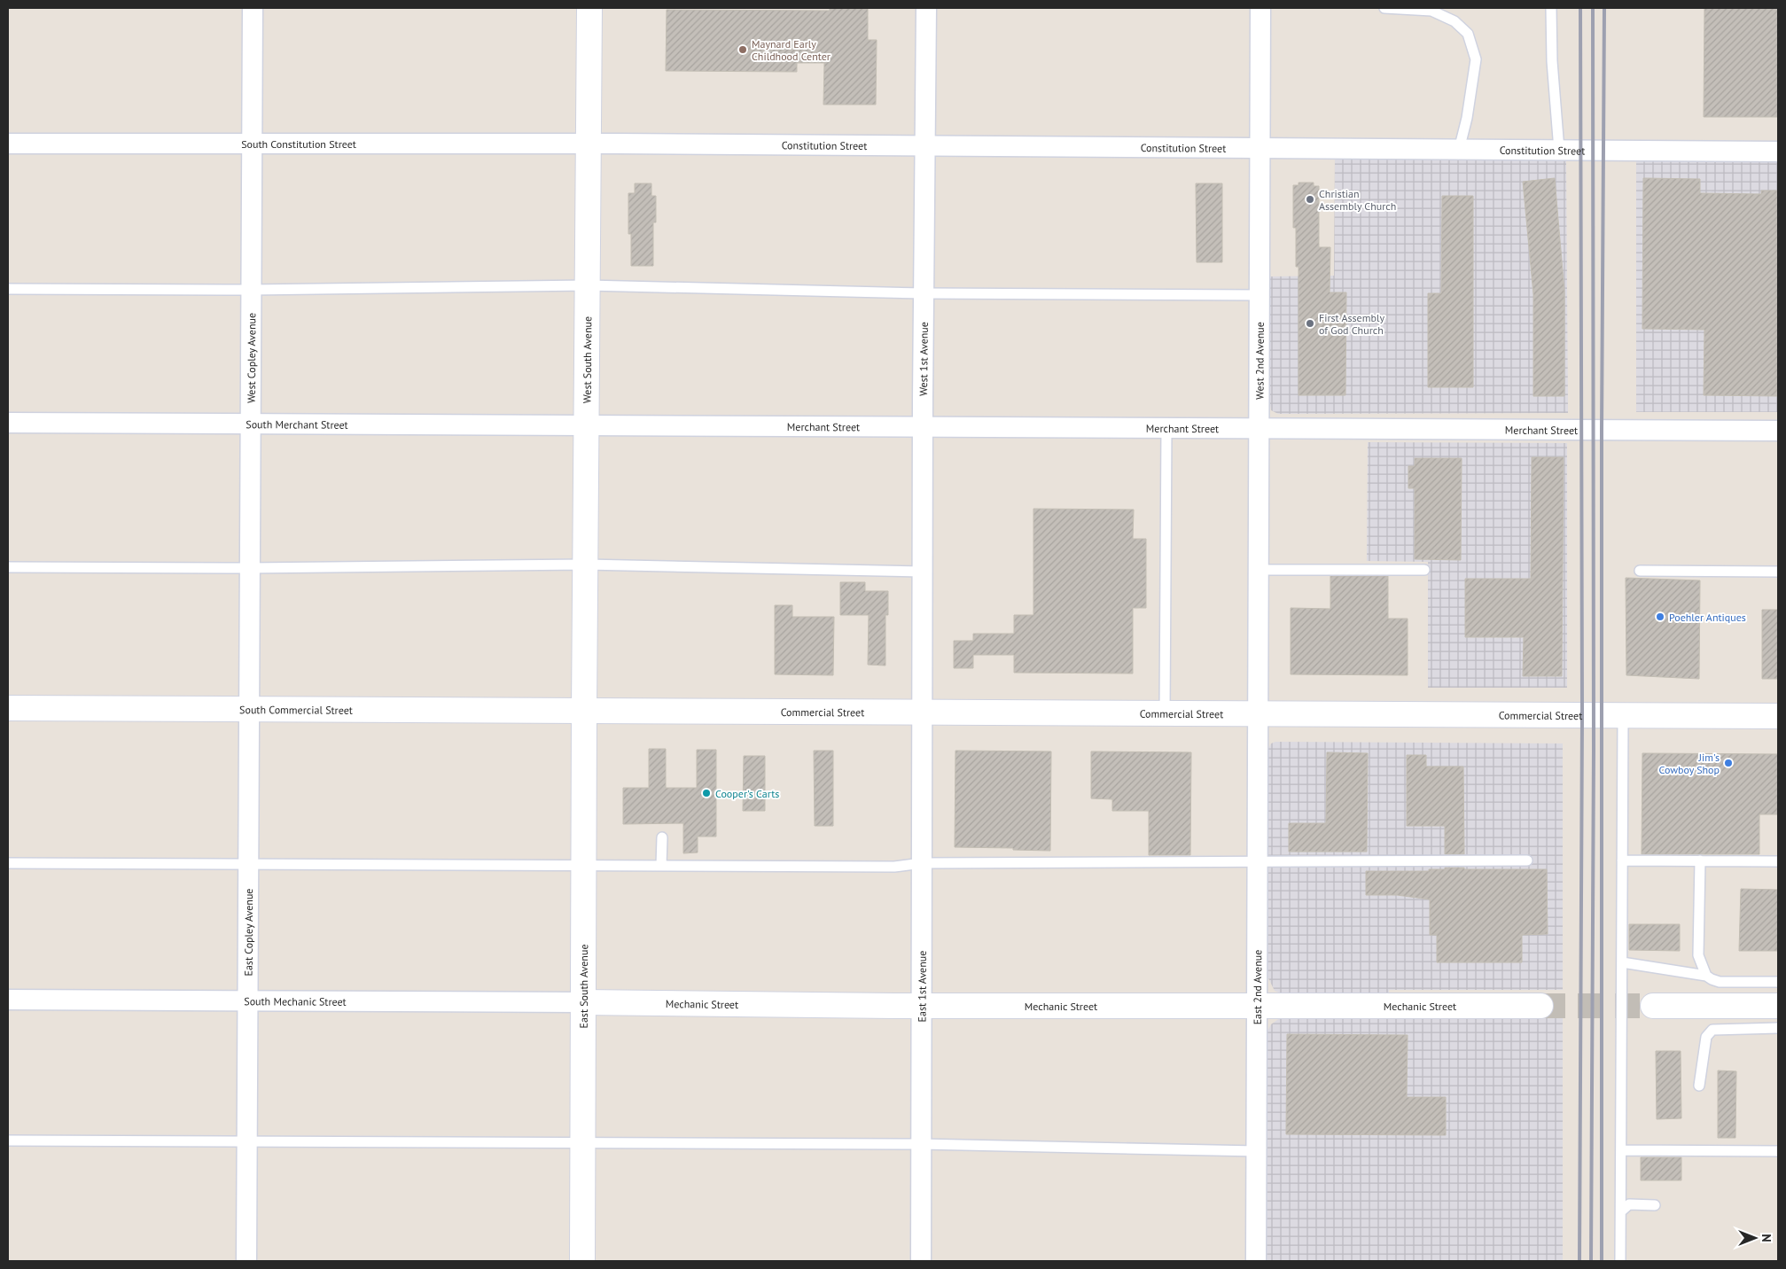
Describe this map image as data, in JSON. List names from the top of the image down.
{
  "streets": {
    "main road": [
      "West South Avenue",
      "South Commercial Street",
      "Commercial Street",
      "East South Avenue",
      "Mechanic Street"
    ],
    "street": [
      "South Constitution Street",
      "Constitution Street",
      "West Copley Avenue",
      "West 1st Avenue",
      "West 2nd Avenue",
      "South Merchant Street",
      "Merchant Street",
      "East Copley Avenue",
      "East 1st Avenue",
      "East 2nd Avenue",
      "South Mechanic Street"
    ]
  },
  "crossings": [
    ["South Constitution Street", "Constitution Street"],
    ["South Constitution Street", "West Copley Avenue"],
    ["South Constitution Street", "West South Avenue"],
    ["Constitution Street", "West South Avenue"],
    ["Constitution Street", "West 1st Avenue"],
    ["Constitution Street", "West 2nd Avenue"],
    ["West Copley Avenue", "South Merchant Street"],
    ["West Copley Avenue", "South Commercial Street"],
    ["West Copley Avenue", "East Copley Avenue"],
    ["West South Avenue", "South Merchant Street"],
    ["West South Avenue", "Merchant Street"],
    ["West South Avenue", "South Commercial Street"],
    ["West South Avenue", "Commercial Street"],
    ["West South Avenue", "East South Avenue"],
    ["West 1st Avenue", "Merchant Street"],
    ["West 1st Avenue", "Commercial Street"],
    ["West 1st Avenue", "East 1st Avenue"],
    ["West 2nd Avenue", "Merchant Street"],
    ["West 2nd Avenue", "Commercial Street"],
    ["West 2nd Avenue", "East 2nd Avenue"],
    ["South Merchant Street", "Merchant Street"],
    ["South Commercial Street", "Commercial Street"],
    ["South Commercial Street", "East Copley Avenue"],
    ["South Commercial Street", "East South Avenue"],
    ["Commercial Street", "East South Avenue"],
    ["Commercial Street", "East 1st Avenue"],
    ["Commercial Street", "East 2nd Avenue"],
    ["East Copley Avenue", "South Mechanic Street"],
    ["East South Avenue", "South Mechanic Street"],
    ["East South Avenue", "Mechanic Street"],
    ["East 1st Avenue", "Mechanic Street"],
    ["East 2nd Avenue", "Mechanic Street"],
    ["South Mechanic Street", "Mechanic Street"]
  ],
  "places": [
    "Maynard Early Childhood Center",
    "Christian Assembly Church",
    "First Assembly of God Church",
    "Poehler Antiques",
    "Jim's Cowboy Shop",
    "Cooper's Carts"
  ],
  "north": "right"
}
